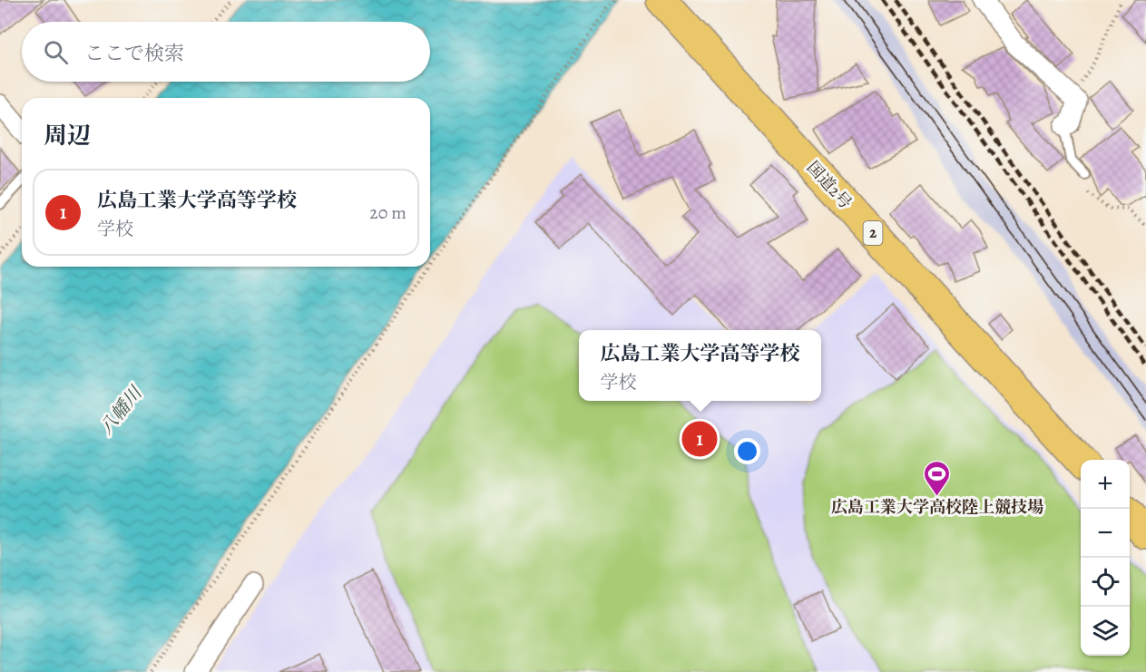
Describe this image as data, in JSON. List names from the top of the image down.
{
  "streets": {
    "highway": ["国道2号", "2"]
  },
  "water": ["八幡川"],
  "places": {
    "sports": ["広島工業大学高校陸上競技場"]
  },
  "page": {
    "search": "ここで検索",
    "heading": "周辺",
    "list": [
      {
        "mark": "1",
        "name": "広島工業大学高等学校",
        "note": "学校",
        "value": "20 m"
      }
    ],
    "popup": ["広島工業大学高等学校", "学校"],
    "pins": "1",
    "map_buttons": ["+", "−"]
  }
}
